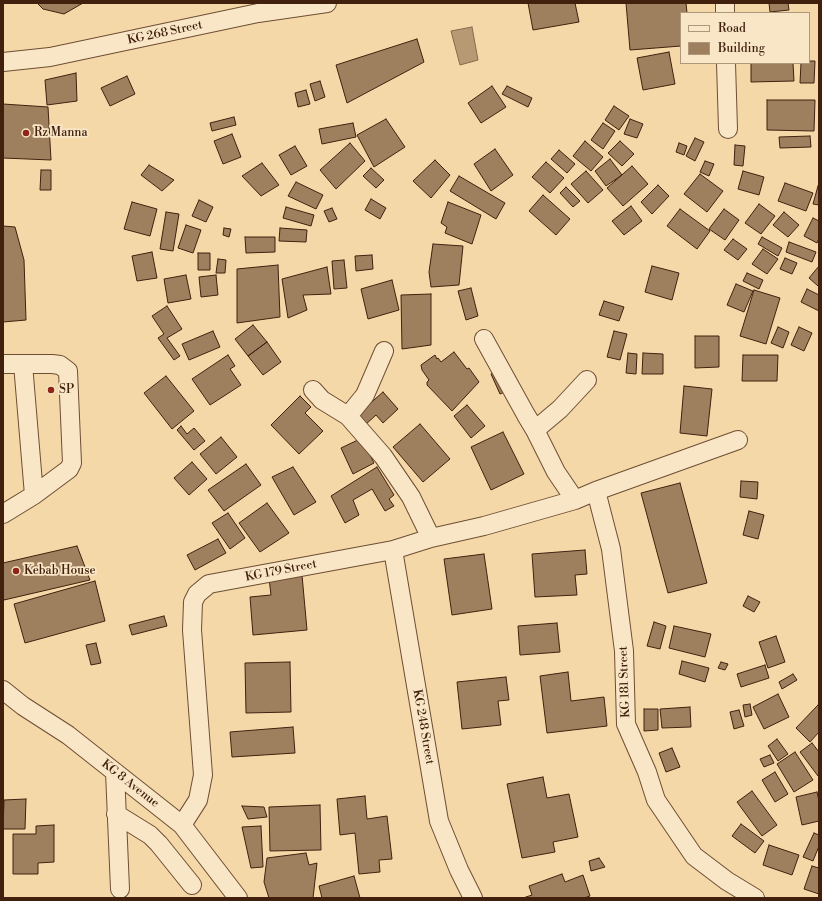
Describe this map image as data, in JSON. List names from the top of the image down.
{
  "streets": {
    "street": [
      "KG 268 Street",
      "KG 179 Street",
      "KG 181 Street",
      "KG 248 Street",
      "KG 8 Avenue"
    ]
  },
  "crossings": [
    ["KG 179 Street", "KG 181 Street"],
    ["KG 179 Street", "KG 248 Street"],
    ["KG 179 Street", "KG 8 Avenue"]
  ],
  "places": ["Rz Manna", "SP", "Kebab House"],
  "legend": ["Road", "Building"]
}
